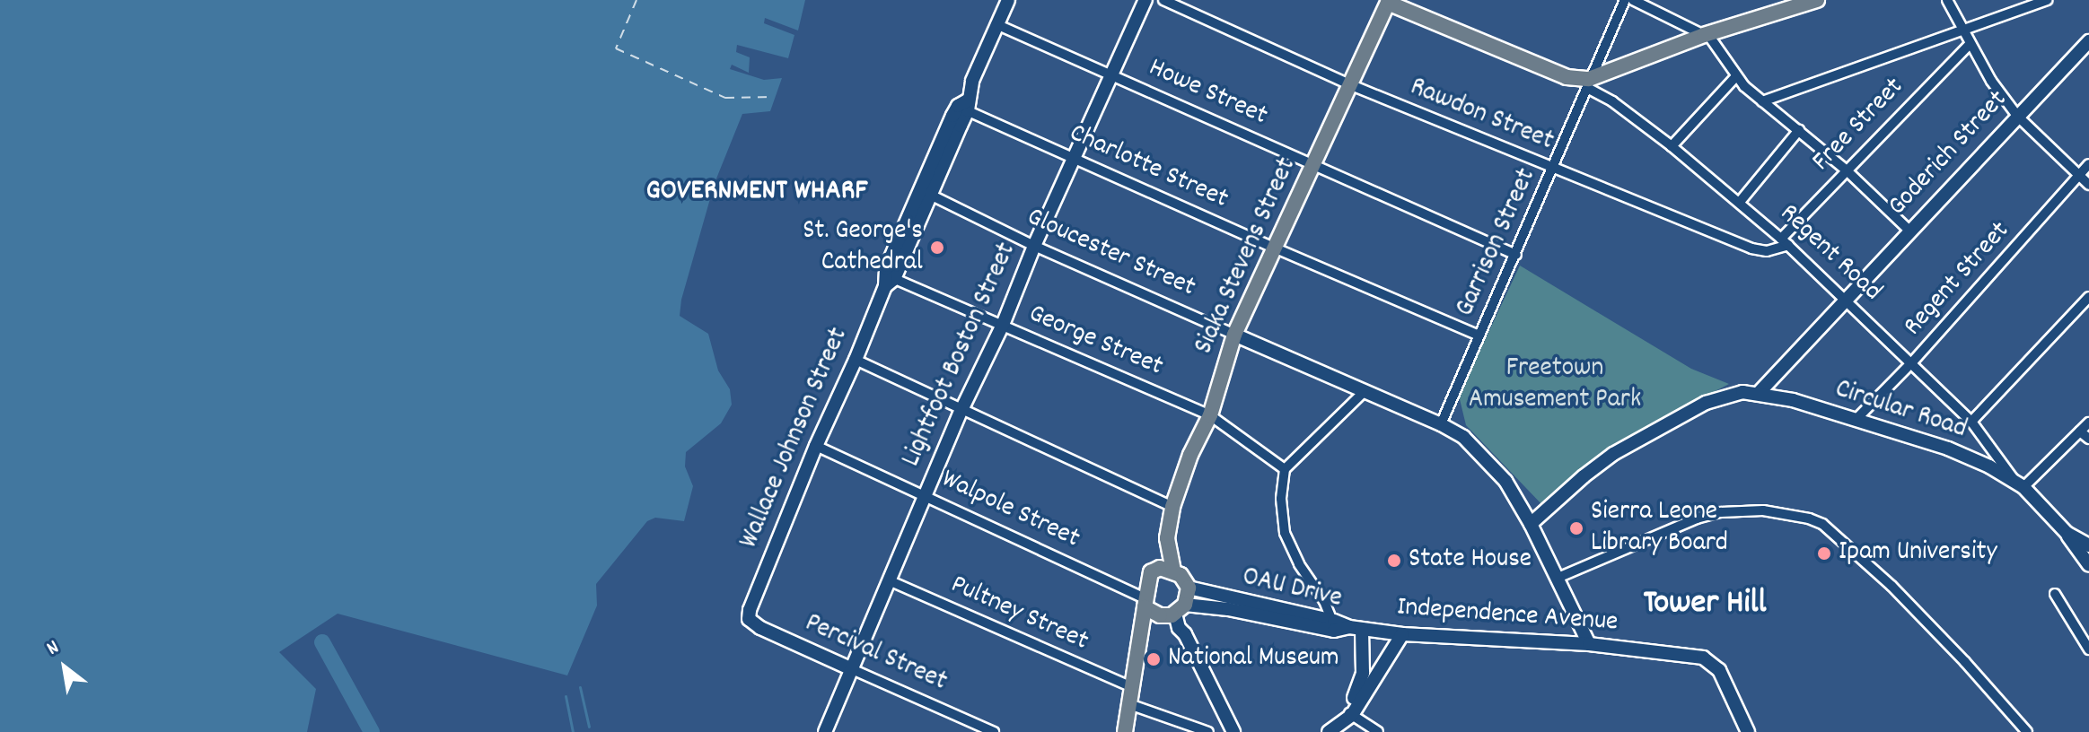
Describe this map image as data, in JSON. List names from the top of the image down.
{
  "streets": {
    "main road": [
      "Goderich Street",
      "Gloucester Street",
      "Regent Road",
      "Siaka Stevens Street",
      "Lightfoot Boston Street",
      "Circular Road",
      "Wallace Johnson Street",
      "OAU Drive",
      "Independence Avenue",
      "Percival Street"
    ],
    "street": [
      "Howe Street",
      "Rawdon Street",
      "Free Street",
      "Charlotte Street",
      "Garrison Street",
      "Regent Street",
      "George Street",
      "Walpole Street",
      "Pultney Street"
    ]
  },
  "crossings": [
    ["Howe Street", "Garrison Street"],
    ["Howe Street", "Siaka Stevens Street"],
    ["Howe Street", "Lightfoot Boston Street"],
    ["Howe Street", "Wallace Johnson Street"],
    ["Rawdon Street", "Free Street"],
    ["Rawdon Street", "Garrison Street"],
    ["Rawdon Street", "Regent Road"],
    ["Rawdon Street", "Siaka Stevens Street"],
    ["Free Street", "Regent Road"],
    ["Goderich Street", "Regent Road"],
    ["Goderich Street", "Circular Road"],
    ["Charlotte Street", "Garrison Street"],
    ["Charlotte Street", "Siaka Stevens Street"],
    ["Charlotte Street", "Lightfoot Boston Street"],
    ["Charlotte Street", "Wallace Johnson Street"],
    ["Garrison Street", "Gloucester Street"],
    ["Garrison Street", "Regent Road"],
    ["Gloucester Street", "Siaka Stevens Street"],
    ["Gloucester Street", "Lightfoot Boston Street"],
    ["Gloucester Street", "Circular Road"],
    ["Gloucester Street", "Wallace Johnson Street"],
    ["Gloucester Street", "Independence Avenue"],
    ["Regent Road", "Regent Street"],
    ["Regent Road", "Circular Road"],
    ["Siaka Stevens Street", "George Street"],
    ["Siaka Stevens Street", "Walpole Street"],
    ["Siaka Stevens Street", "OAU Drive"],
    ["Regent Street", "Circular Road"],
    ["George Street", "Lightfoot Boston Street"],
    ["George Street", "Wallace Johnson Street"],
    ["Lightfoot Boston Street", "Walpole Street"],
    ["Lightfoot Boston Street", "Pultney Street"],
    ["Lightfoot Boston Street", "Percival Street"],
    ["Wallace Johnson Street", "Walpole Street"],
    ["Wallace Johnson Street", "Percival Street"],
    ["Walpole Street", "OAU Drive"],
    ["OAU Drive", "Independence Avenue"]
  ],
  "districts": ["GOVERNMENT WHARF", "Tower Hill"],
  "parks": ["Freetown Amusement Park"],
  "places": [
    "St. George's Cathedral",
    "Sierra Leone Library Board",
    "Ipam University",
    "State House",
    "National Museum"
  ],
  "north": "top left"
}
